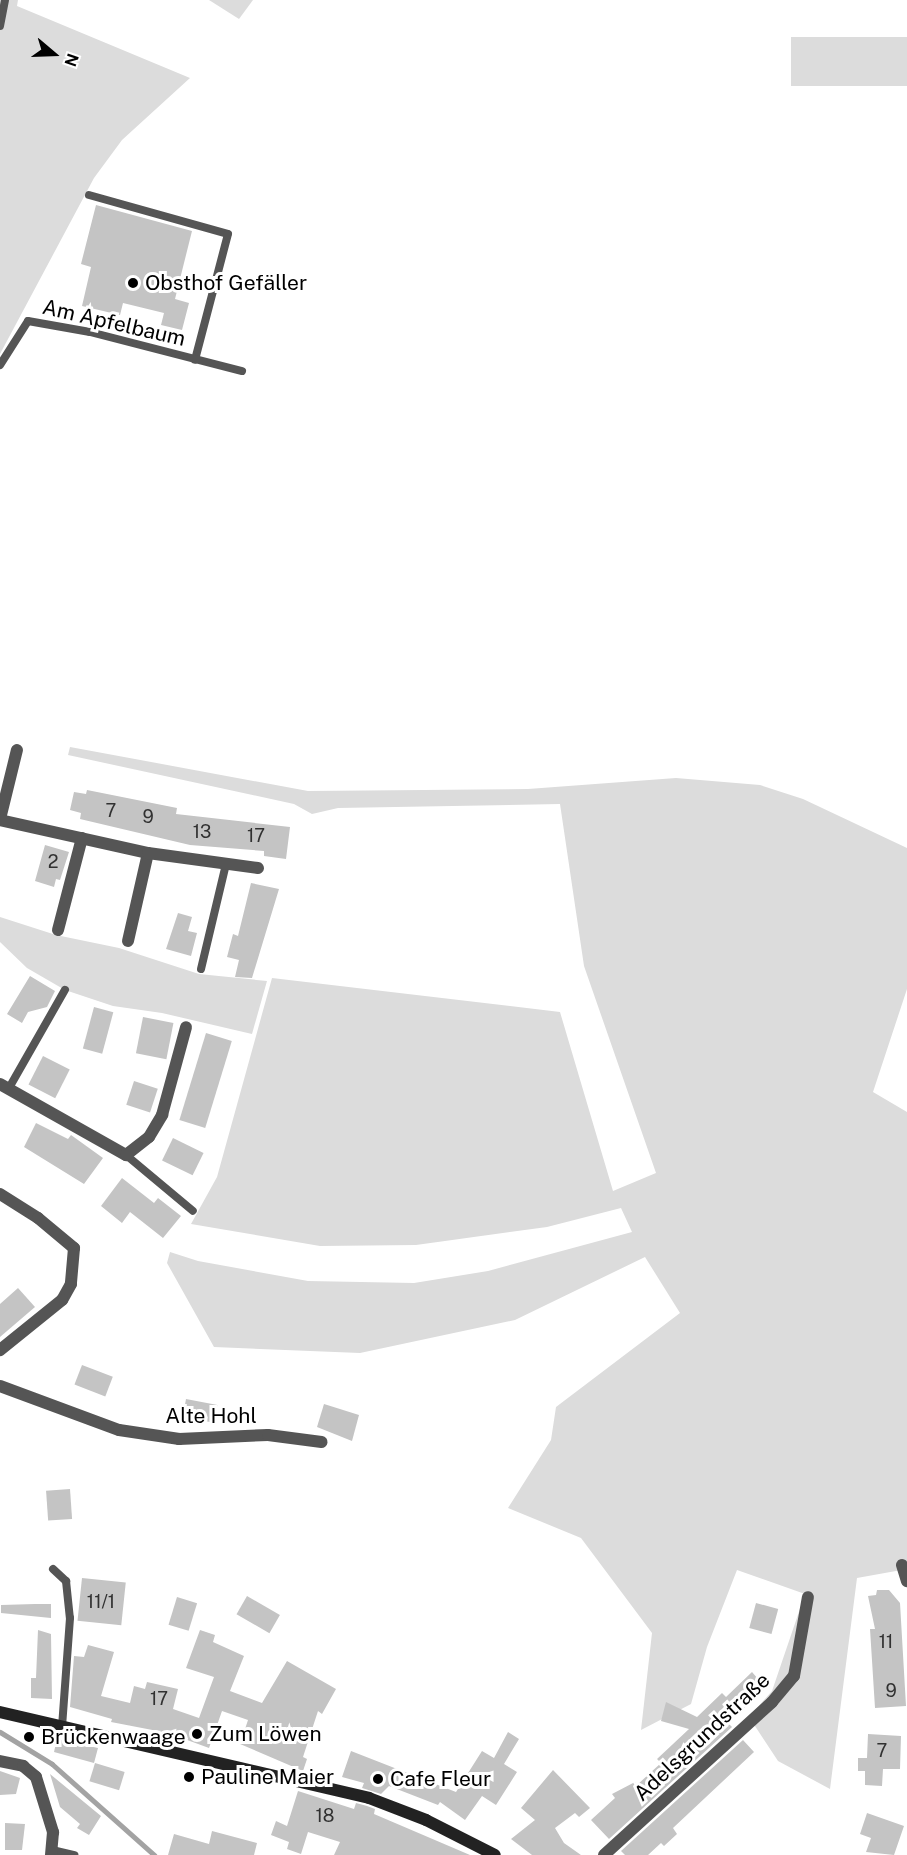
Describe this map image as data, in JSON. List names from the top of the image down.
{
  "streets": {
    "street": ["Alte Hohl", "Adelsgrundstraße"],
    "lane": ["Am Apfelbaum"]
  },
  "places": [
    "Obsthof Gefäller",
    "Zum Löwen",
    "Brückenwaage",
    "Pauline Maier",
    "Cafe Fleur"
  ],
  "house_numbers": [
    "7",
    "9",
    "13",
    "17",
    "2",
    "11/1",
    "11",
    "9",
    "17",
    "7",
    "18"
  ],
  "north": "right"
}
